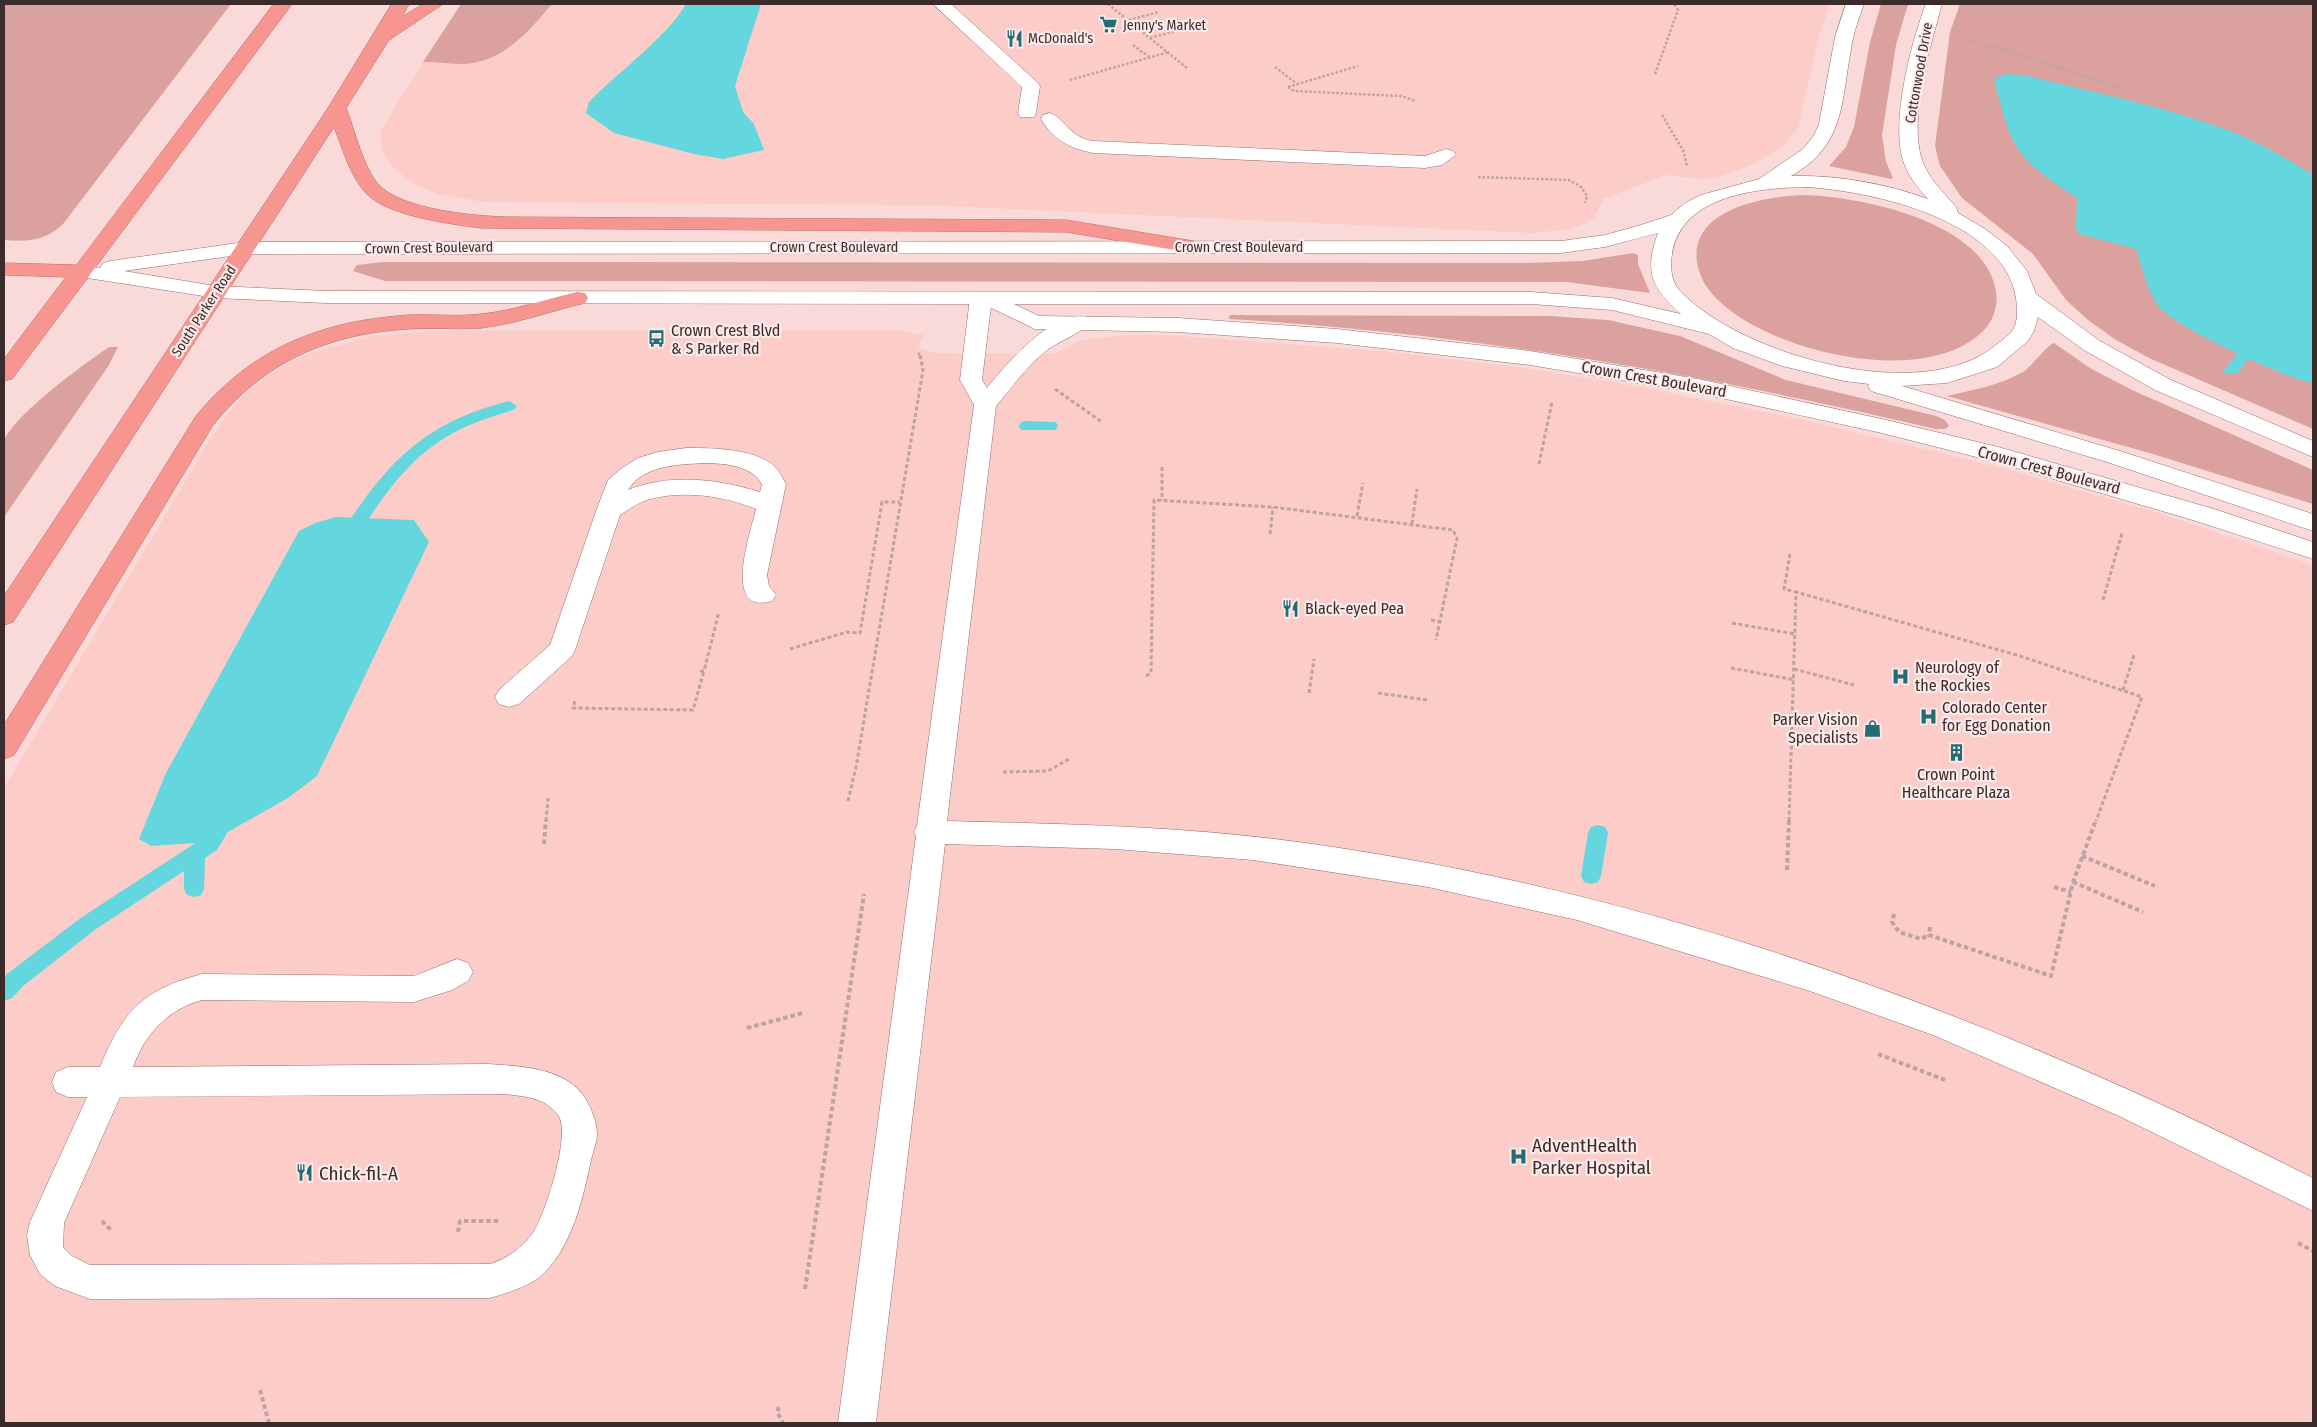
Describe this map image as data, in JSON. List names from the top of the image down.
{
  "streets": {
    "highway": ["South Parker Road"],
    "main road": ["Cottonwood Drive", "Crown Crest Boulevard"]
  },
  "crossings": [
    ["Crown Crest Boulevard", "South Parker Road"]
  ],
  "places": {
    "supermarket": ["Jenny's Market"],
    "restaurant": ["McDonald's", "Black-eyed Pea", "Chick-fil-A"],
    "bus stop": ["Crown Crest Blvd & S Parker Rd"],
    "hospital": ["Neurology of the Rockies", "Colorado Center for Egg Donation", "AdventHealth Parker Hospital"],
    "shop": ["Parker Vision Specialists"],
    "building": ["Crown Point Healthcare Plaza"]
  }
}
